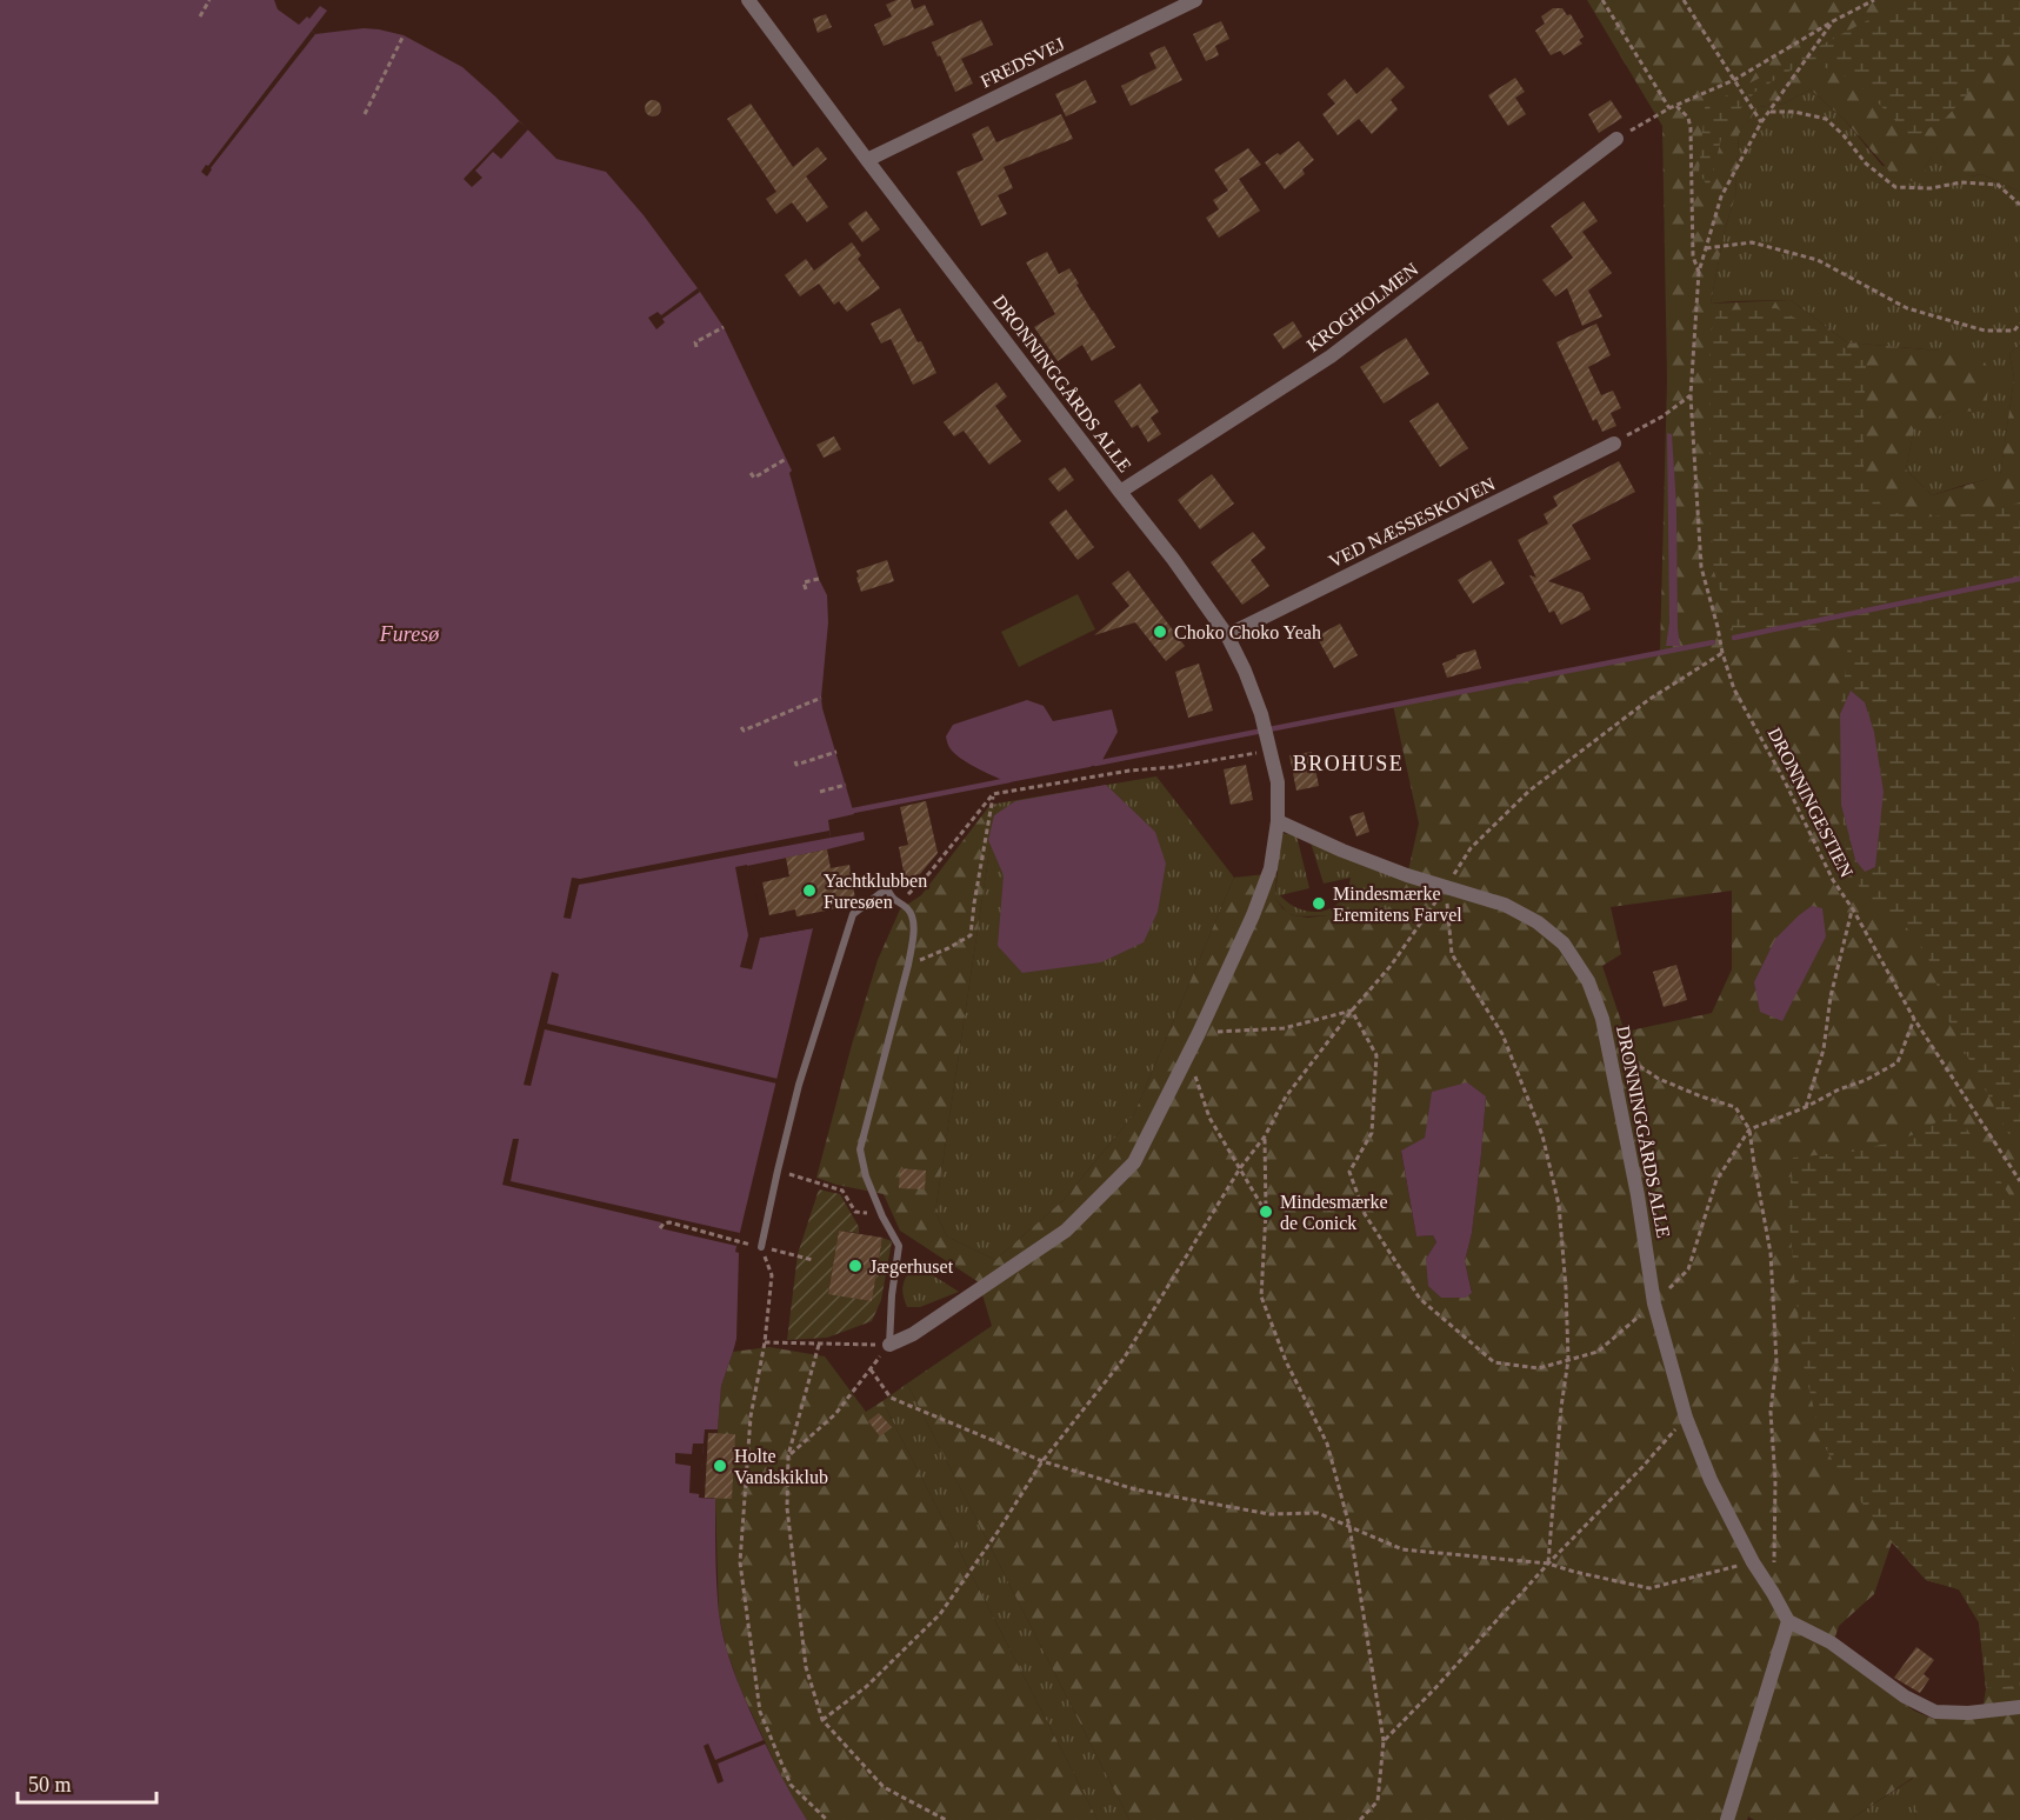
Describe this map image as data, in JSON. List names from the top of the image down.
{
  "streets": {
    "street": [
      "FREDSVEJ",
      "KROGHOLMEN",
      "DRONNINGGÅRDS ALLE",
      "VED NÆSSESKOVEN"
    ],
    "path": ["DRONNINGESTIEN"]
  },
  "crossings": [
    ["FREDSVEJ", "DRONNINGGÅRDS ALLE"],
    ["KROGHOLMEN", "DRONNINGGÅRDS ALLE"],
    ["DRONNINGGÅRDS ALLE", "VED NÆSSESKOVEN"]
  ],
  "districts": ["BROHUSE"],
  "water": ["Furesø"],
  "places": [
    "Choko Choko Yeah",
    "Yachtklubben Furesøen",
    "Mindesmærke Eremitens Farvel",
    "Mindesmærke de Conick",
    "Jægerhuset",
    "Holte Vandskiklub"
  ],
  "scale_bar": "50 m"
}
